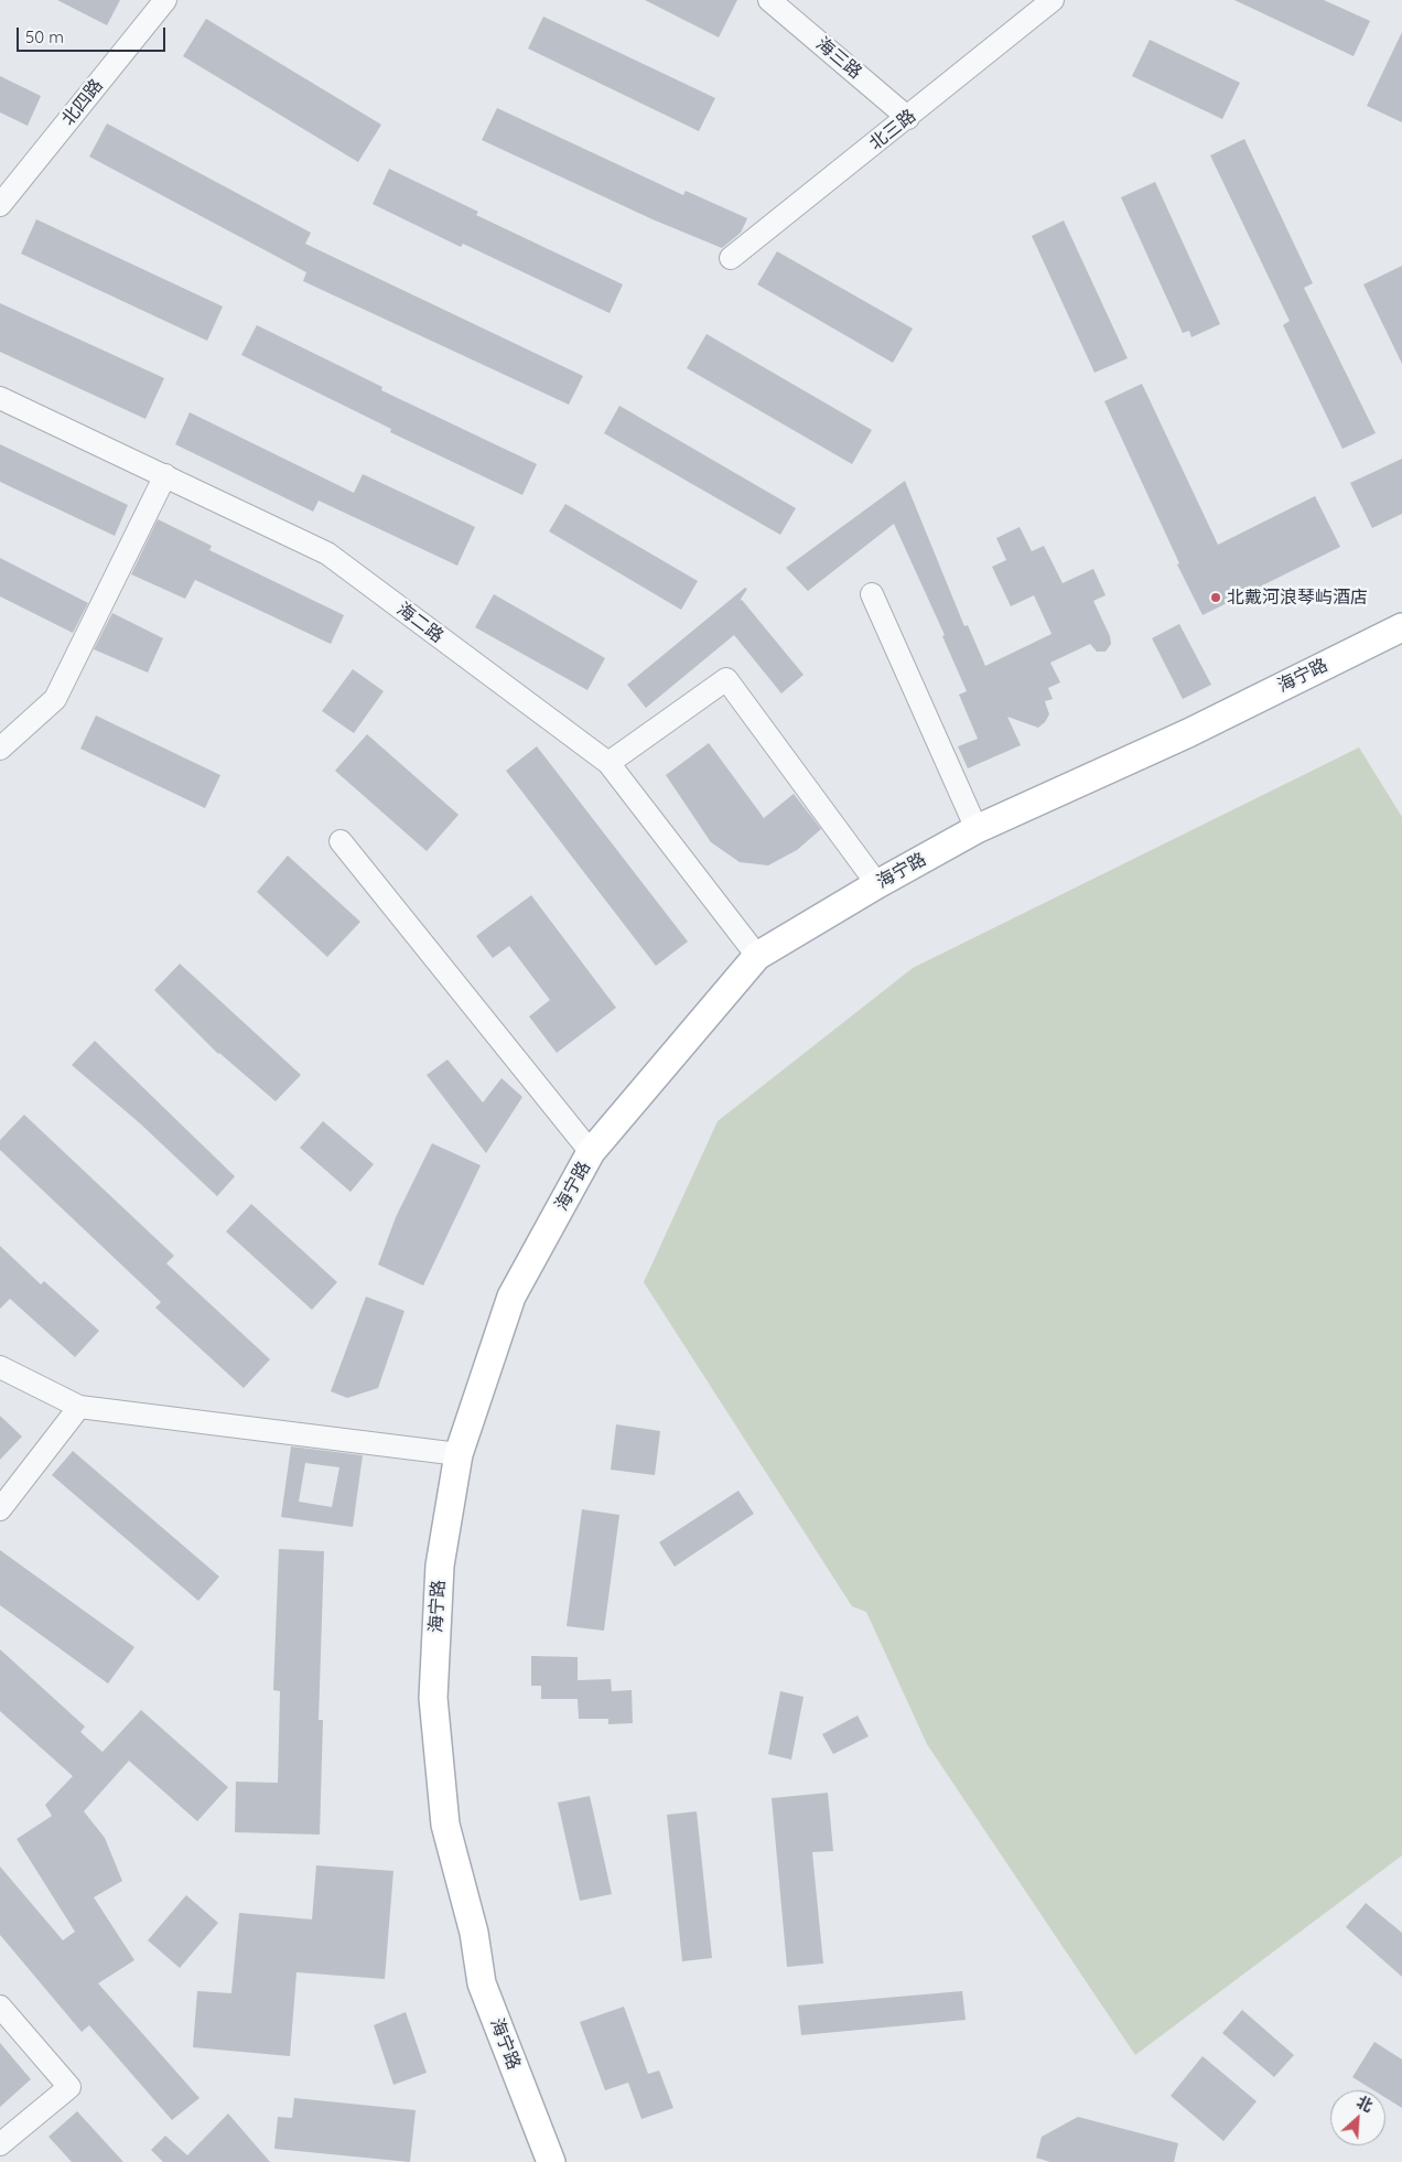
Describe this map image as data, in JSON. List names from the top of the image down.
{
  "streets": {
    "main road": ["海宁路"],
    "street": [
      "海三路",
      "北四路",
      "北三路",
      "海二路"
    ]
  },
  "crossings": [
    ["海三路", "北三路"],
    ["海二路", "海宁路"]
  ],
  "places": ["北戴河浪琴屿酒店"],
  "scale_bar": "50 m",
  "north": "top right"
}
